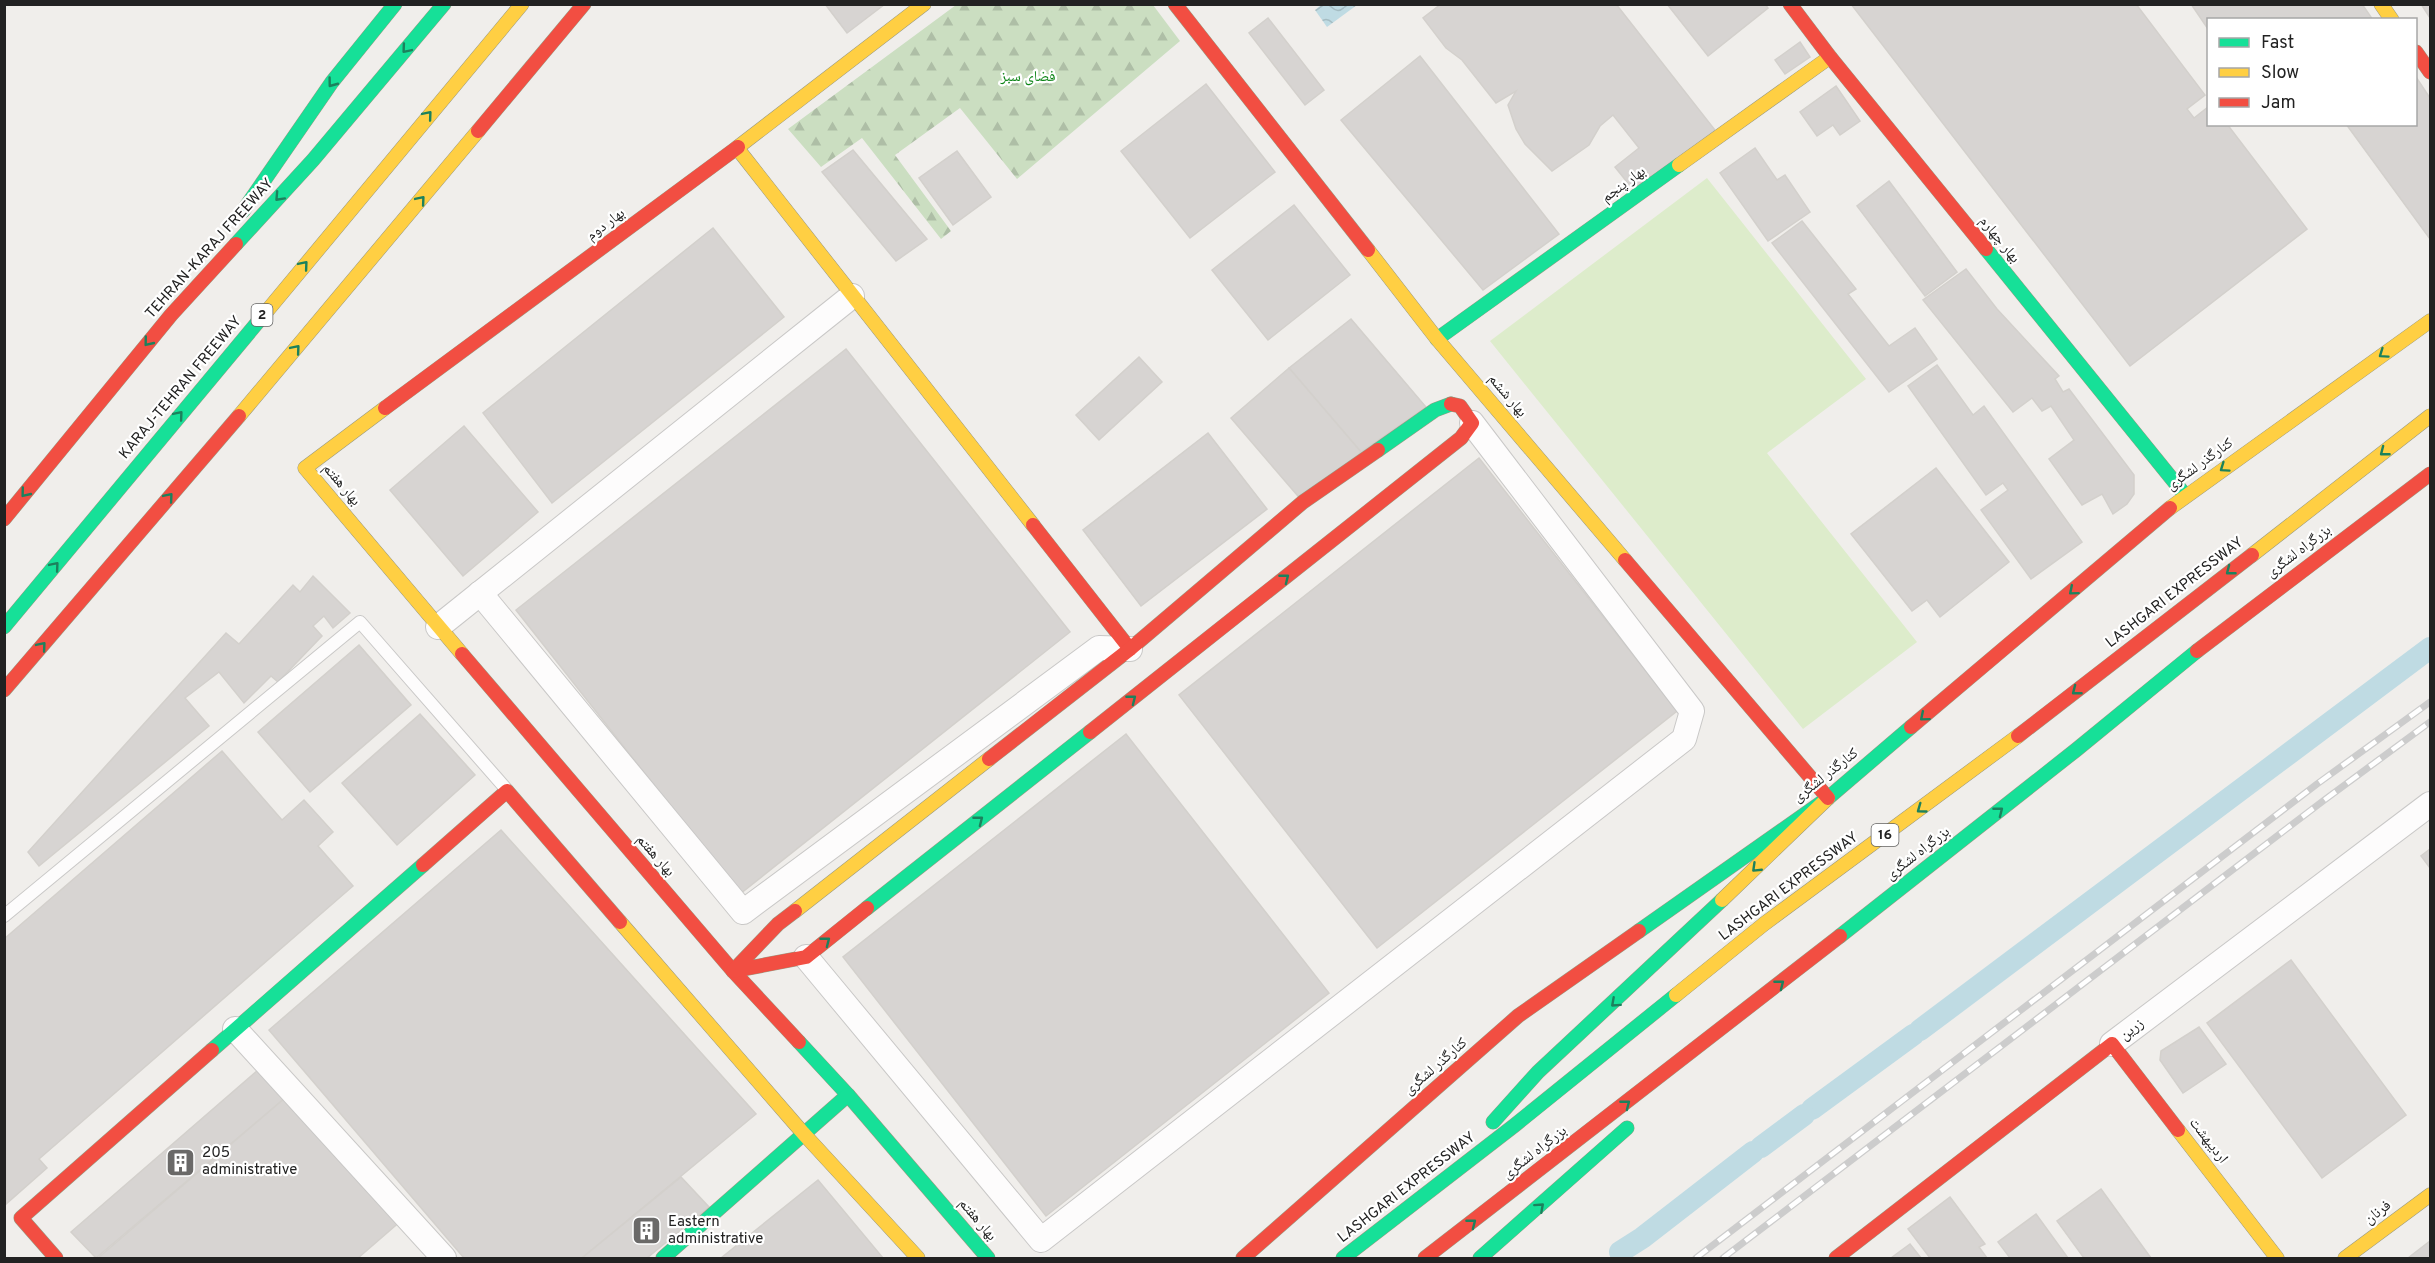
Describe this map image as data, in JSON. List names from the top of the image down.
{
  "streets": {
    "main road": [
      "بهار پنجم",
      "بهار دوم",
      "بهار چهارم",
      "TEHRAN-KARAJ FREEWAY",
      "2",
      "KARAJ-TEHRAN FREEWAY",
      "بهار ششم",
      "کنارگذر لشگری",
      "بهار هفتم",
      "بزرگراه لشگری",
      "LASHGARI EXPRESSWAY",
      "16",
      "زرین",
      "اردیبهشت",
      "فرنان"
    ]
  },
  "crossings": [
    ["بهار پنجم", "بهار چهارم"],
    ["بهار پنجم", "بهار ششم"],
    ["بهار دوم", "بهار هفتم"],
    ["بهار چهارم", "کنارگذر لشگری"],
    ["بهار ششم", "کنارگذر لشگری"],
    ["زرین", "اردیبهشت"]
  ],
  "one_way": ["کنارگذر لشگری"],
  "parks": ["فضای سبز"],
  "places": {
    "building": ["205 administrative", "Eastern administrative"]
  },
  "legend": ["Fast", "Slow", "Jam"]
}
